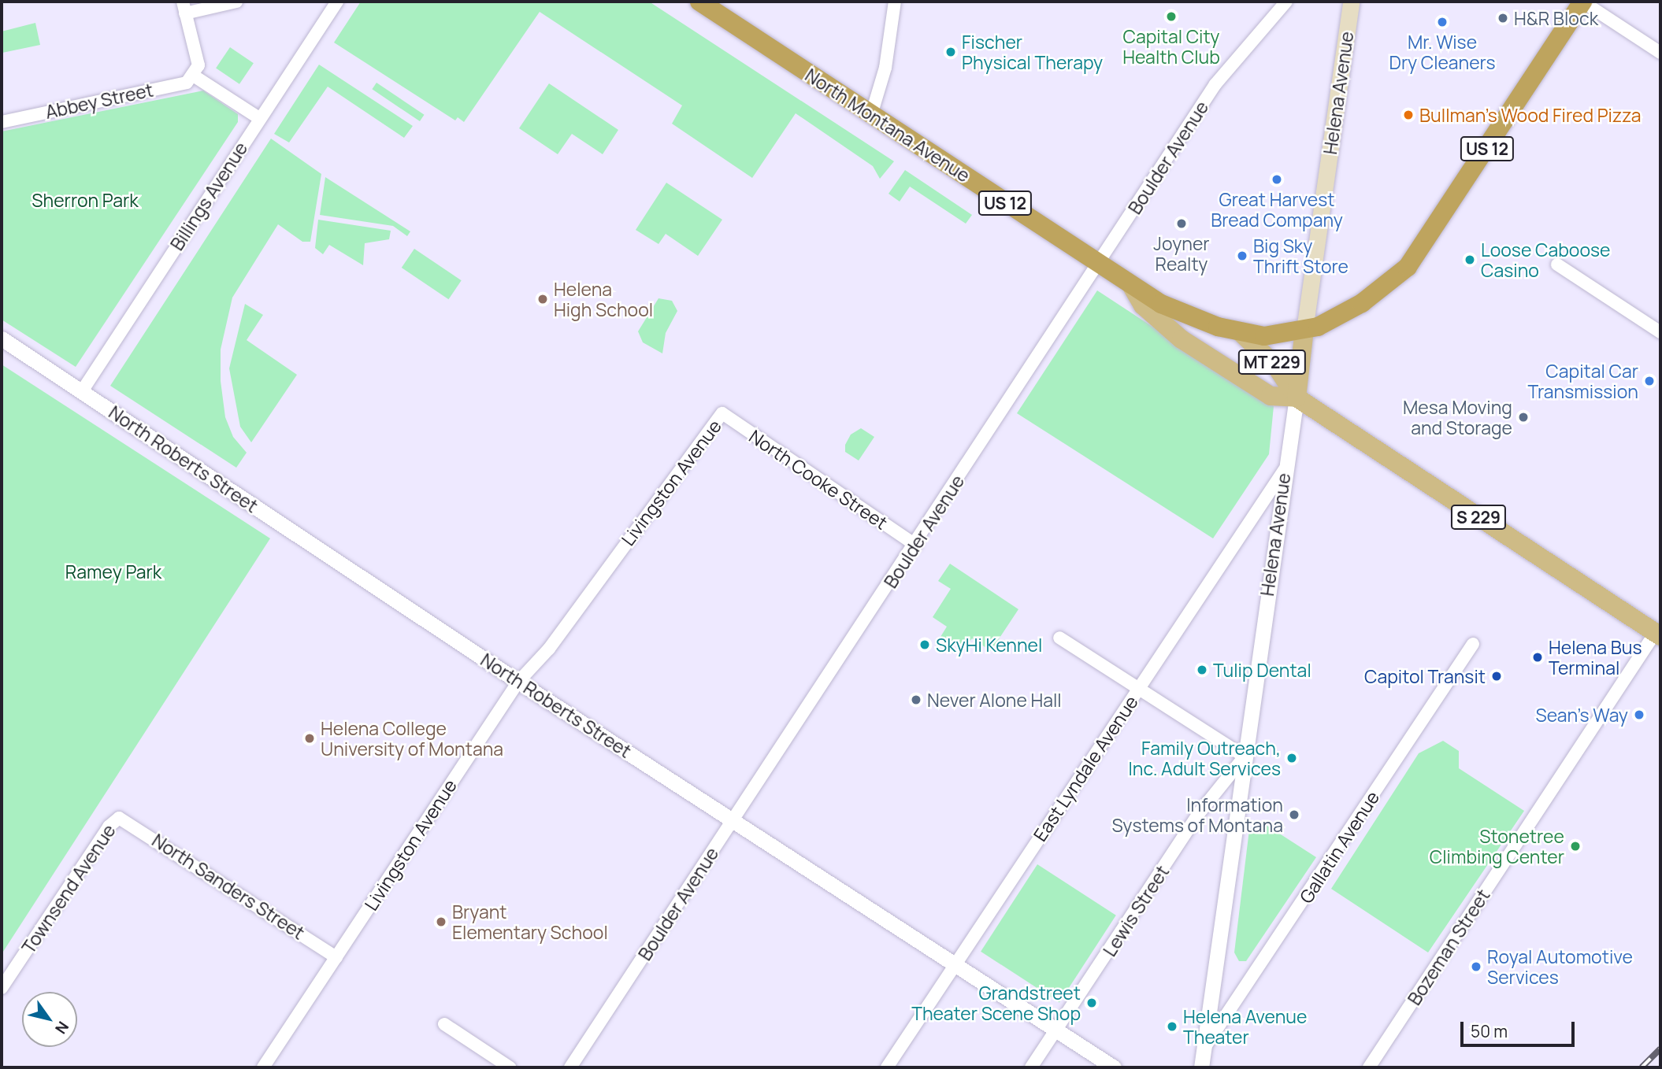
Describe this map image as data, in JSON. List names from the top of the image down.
{
  "streets": {
    "highway": ["North Montana Avenue", "US 12"],
    "main road": ["Helena Avenue", "MT 229", "S 229"],
    "street": [
      "Abbey Street",
      "Boulder Avenue",
      "Billings Avenue",
      "North Roberts Street",
      "North Cooke Street",
      "Livingston Avenue",
      "East Lyndale Avenue",
      "Gallatin Avenue",
      "North Sanders Street",
      "Townsend Avenue",
      "Lewis Street",
      "Bozeman Street"
    ]
  },
  "crossings": [
    ["Helena Avenue", "North Montana Avenue"],
    ["Helena Avenue", "US 12"],
    ["Helena Avenue", "East Lyndale Avenue"],
    ["Helena Avenue", "Gallatin Avenue"],
    ["Helena Avenue", "Lewis Street"],
    ["North Montana Avenue", "US 12"],
    ["North Montana Avenue", "Boulder Avenue"],
    ["North Montana Avenue", "Bozeman Street"],
    ["Boulder Avenue", "North Roberts Street"],
    ["Boulder Avenue", "North Cooke Street"],
    ["Billings Avenue", "North Roberts Street"],
    ["North Roberts Street", "Livingston Avenue"],
    ["North Roberts Street", "East Lyndale Avenue"],
    ["North Roberts Street", "Lewis Street"],
    ["North Cooke Street", "Livingston Avenue"],
    ["Livingston Avenue", "North Sanders Street"],
    ["North Sanders Street", "Townsend Avenue"]
  ],
  "parks": ["Sherron Park", "Ramey Park"],
  "places": [
    "Capital City Health Club",
    "H&R Block",
    "Mr. Wise Dry Cleaners",
    "Fischer Physical Therapy",
    "Bullman's Wood Fired Pizza",
    "Great Harvest Bread Company",
    "Joyner Realty",
    "Big Sky Thrift Store",
    "Loose Caboose Casino",
    "Helena High School",
    "Capital Car Transmission",
    "Mesa Moving and Storage",
    "SkyHi Kennel",
    "Helena Bus Terminal",
    "Tulip Dental",
    "Capitol Transit",
    "Never Alone Hall",
    "Sean's Way",
    "Helena College University of Montana",
    "Family Outreach, Inc. Adult Services",
    "Information Systems of Montana",
    "Stonetree Climbing Center",
    "Bryant Elementary School",
    "Royal Automotive Services",
    "Grandstreet Theater Scene Shop",
    "Helena Avenue Theater"
  ],
  "scale_bar": "50 m",
  "north": "bottom right"
}
